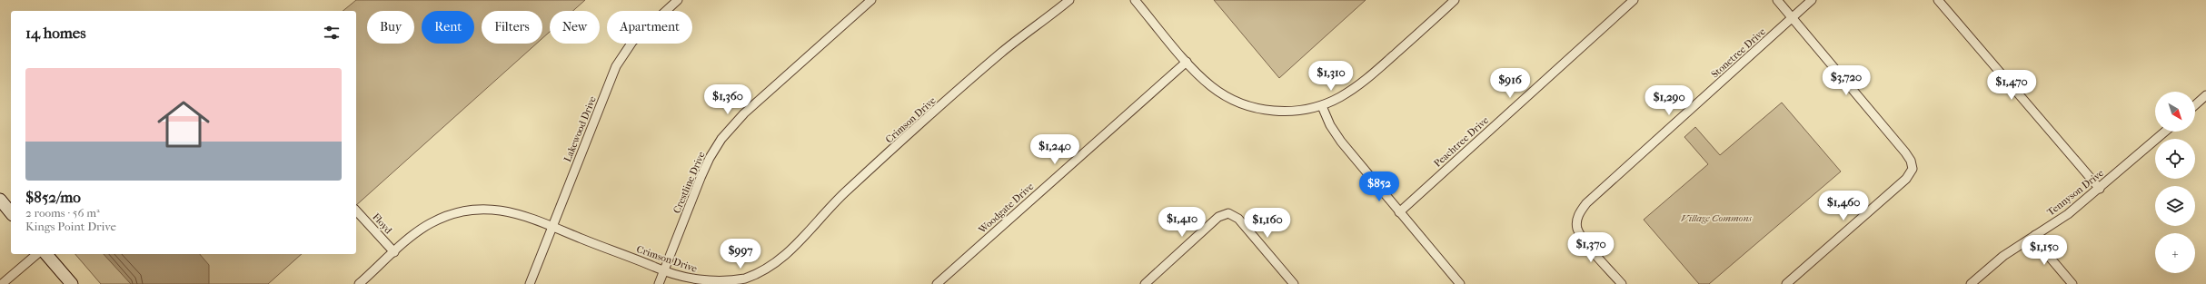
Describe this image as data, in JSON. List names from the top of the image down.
{
  "streets": {
    "street": [
      "Stonetree Drive",
      "Crimson Drive",
      "Lakewood Drive",
      "Peachtree Drive",
      "Crestline Drive",
      "Tennyson Drive",
      "Woodgate Drive",
      "Floyd"
    ]
  },
  "crossings": [
    ["Crimson Drive", "Lakewood Drive"],
    ["Crimson Drive", "Crestline Drive"],
    ["Crimson Drive", "Floyd"]
  ],
  "parks": ["Village Commons"],
  "north": "bottom right",
  "page": {
    "chip": [
      "Buy",
      "Rent",
      "Filters",
      "New",
      "Apartment"
    ],
    "heading": "14 homes",
    "list": [
      {
        "name": "$852/mo",
        "note": "2 rooms · 56 m² · Kings Point Drive"
      }
    ],
    "price": [
      "$1,310",
      "$3,720",
      "$916",
      "$1,470",
      "$1,360",
      "$1,290",
      "$1,240",
      "$852",
      "$1,460",
      "$1,410",
      "$1,160",
      "$1,370",
      "$1,150",
      "$997"
    ],
    "map_buttons": "+"
  }
}
